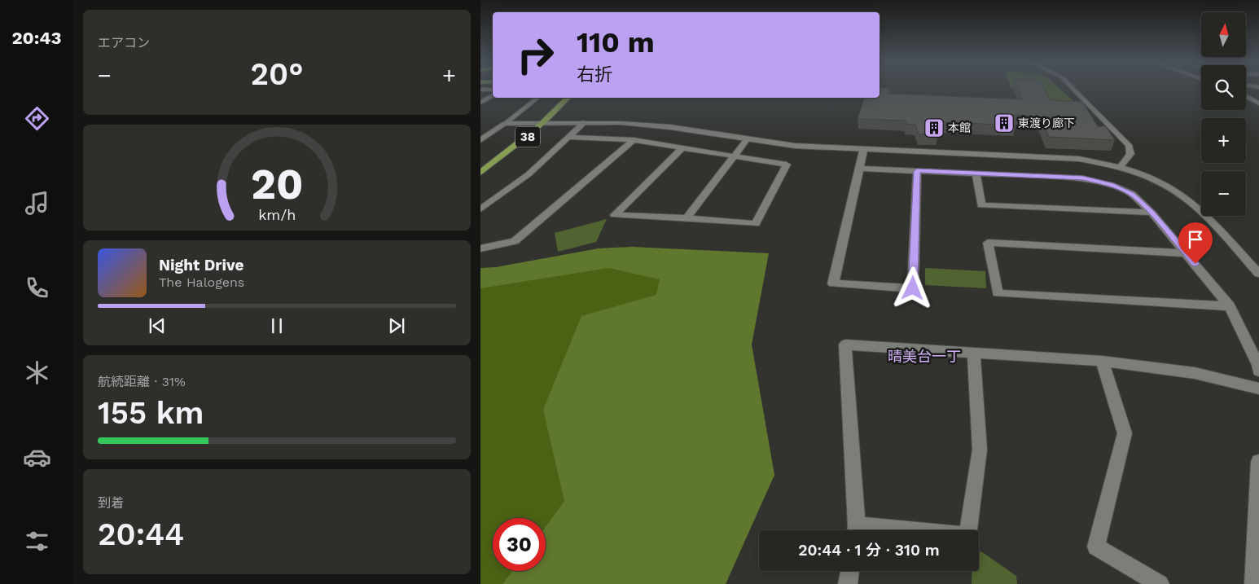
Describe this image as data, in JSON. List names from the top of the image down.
{
  "streets": {
    "main road": ["38"]
  },
  "districts": ["晴美台一丁"],
  "places": {
    "building": ["東渡り廊下", "本館"]
  },
  "north": "top",
  "page": {
    "tabs": "20:43",
    "tile": [
      "エアコン",
      ["航続距離 · 31%", "155 km"],
      ["到着", "20:44"]
    ],
    "map_buttons": ["+", "−"],
    "turn": ["110 m", "右折"],
    "heat": ["−", "20°", "+"],
    "song": ["Night Drive", "The Halogens"],
    "limit": "30",
    "trip": "20:44 · 1 分 · 310 m",
    "gauge": ["20", "km/h"]
  }
}
